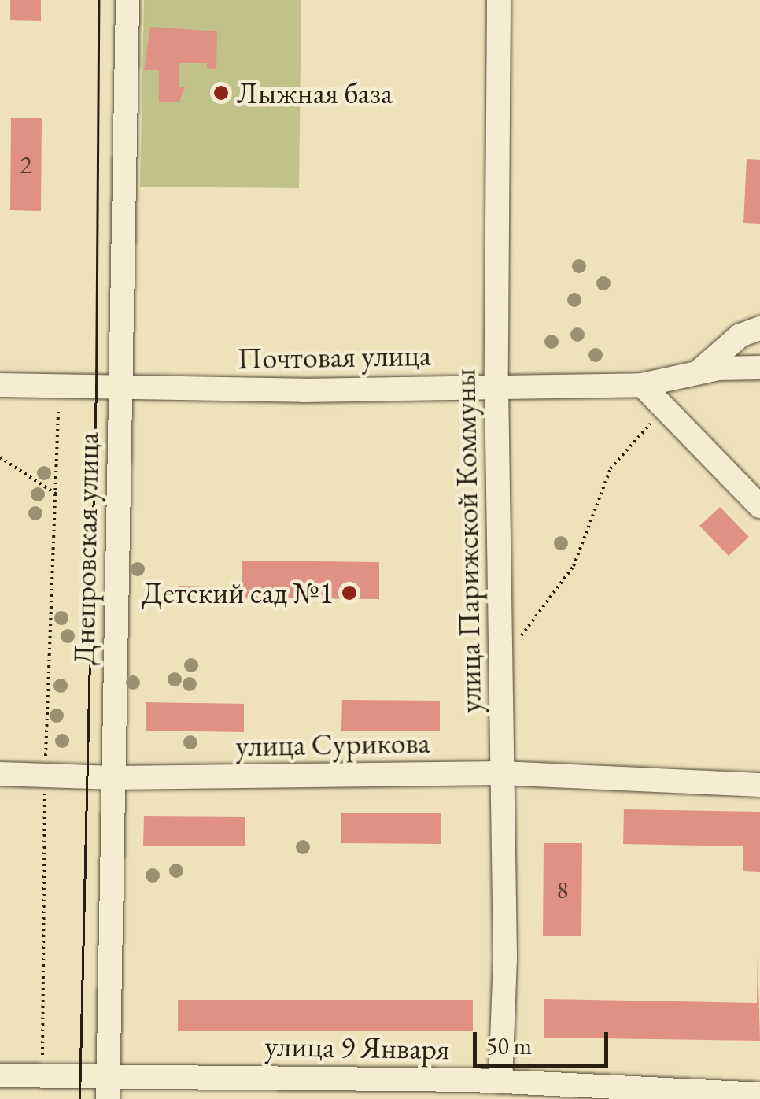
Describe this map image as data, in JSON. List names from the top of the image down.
{
  "streets": {
    "street": [
      "Почтовая улица",
      "улица Парижской Коммуны",
      "Днепровская улица",
      "улица Сурикова",
      "улица 9 Января"
    ]
  },
  "crossings": [
    ["Почтовая улица", "улица Парижской Коммуны"],
    ["Почтовая улица", "Днепровская улица"],
    ["улица Парижской Коммуны", "улица Сурикова"],
    ["улица Парижской Коммуны", "улица 9 Января"],
    ["Днепровская улица", "улица Сурикова"],
    ["Днепровская улица", "улица 9 Января"]
  ],
  "places": ["Лыжная база", "Детский сад №1"],
  "house_numbers": ["2", "8"],
  "scale_bar": "50 m"
}
